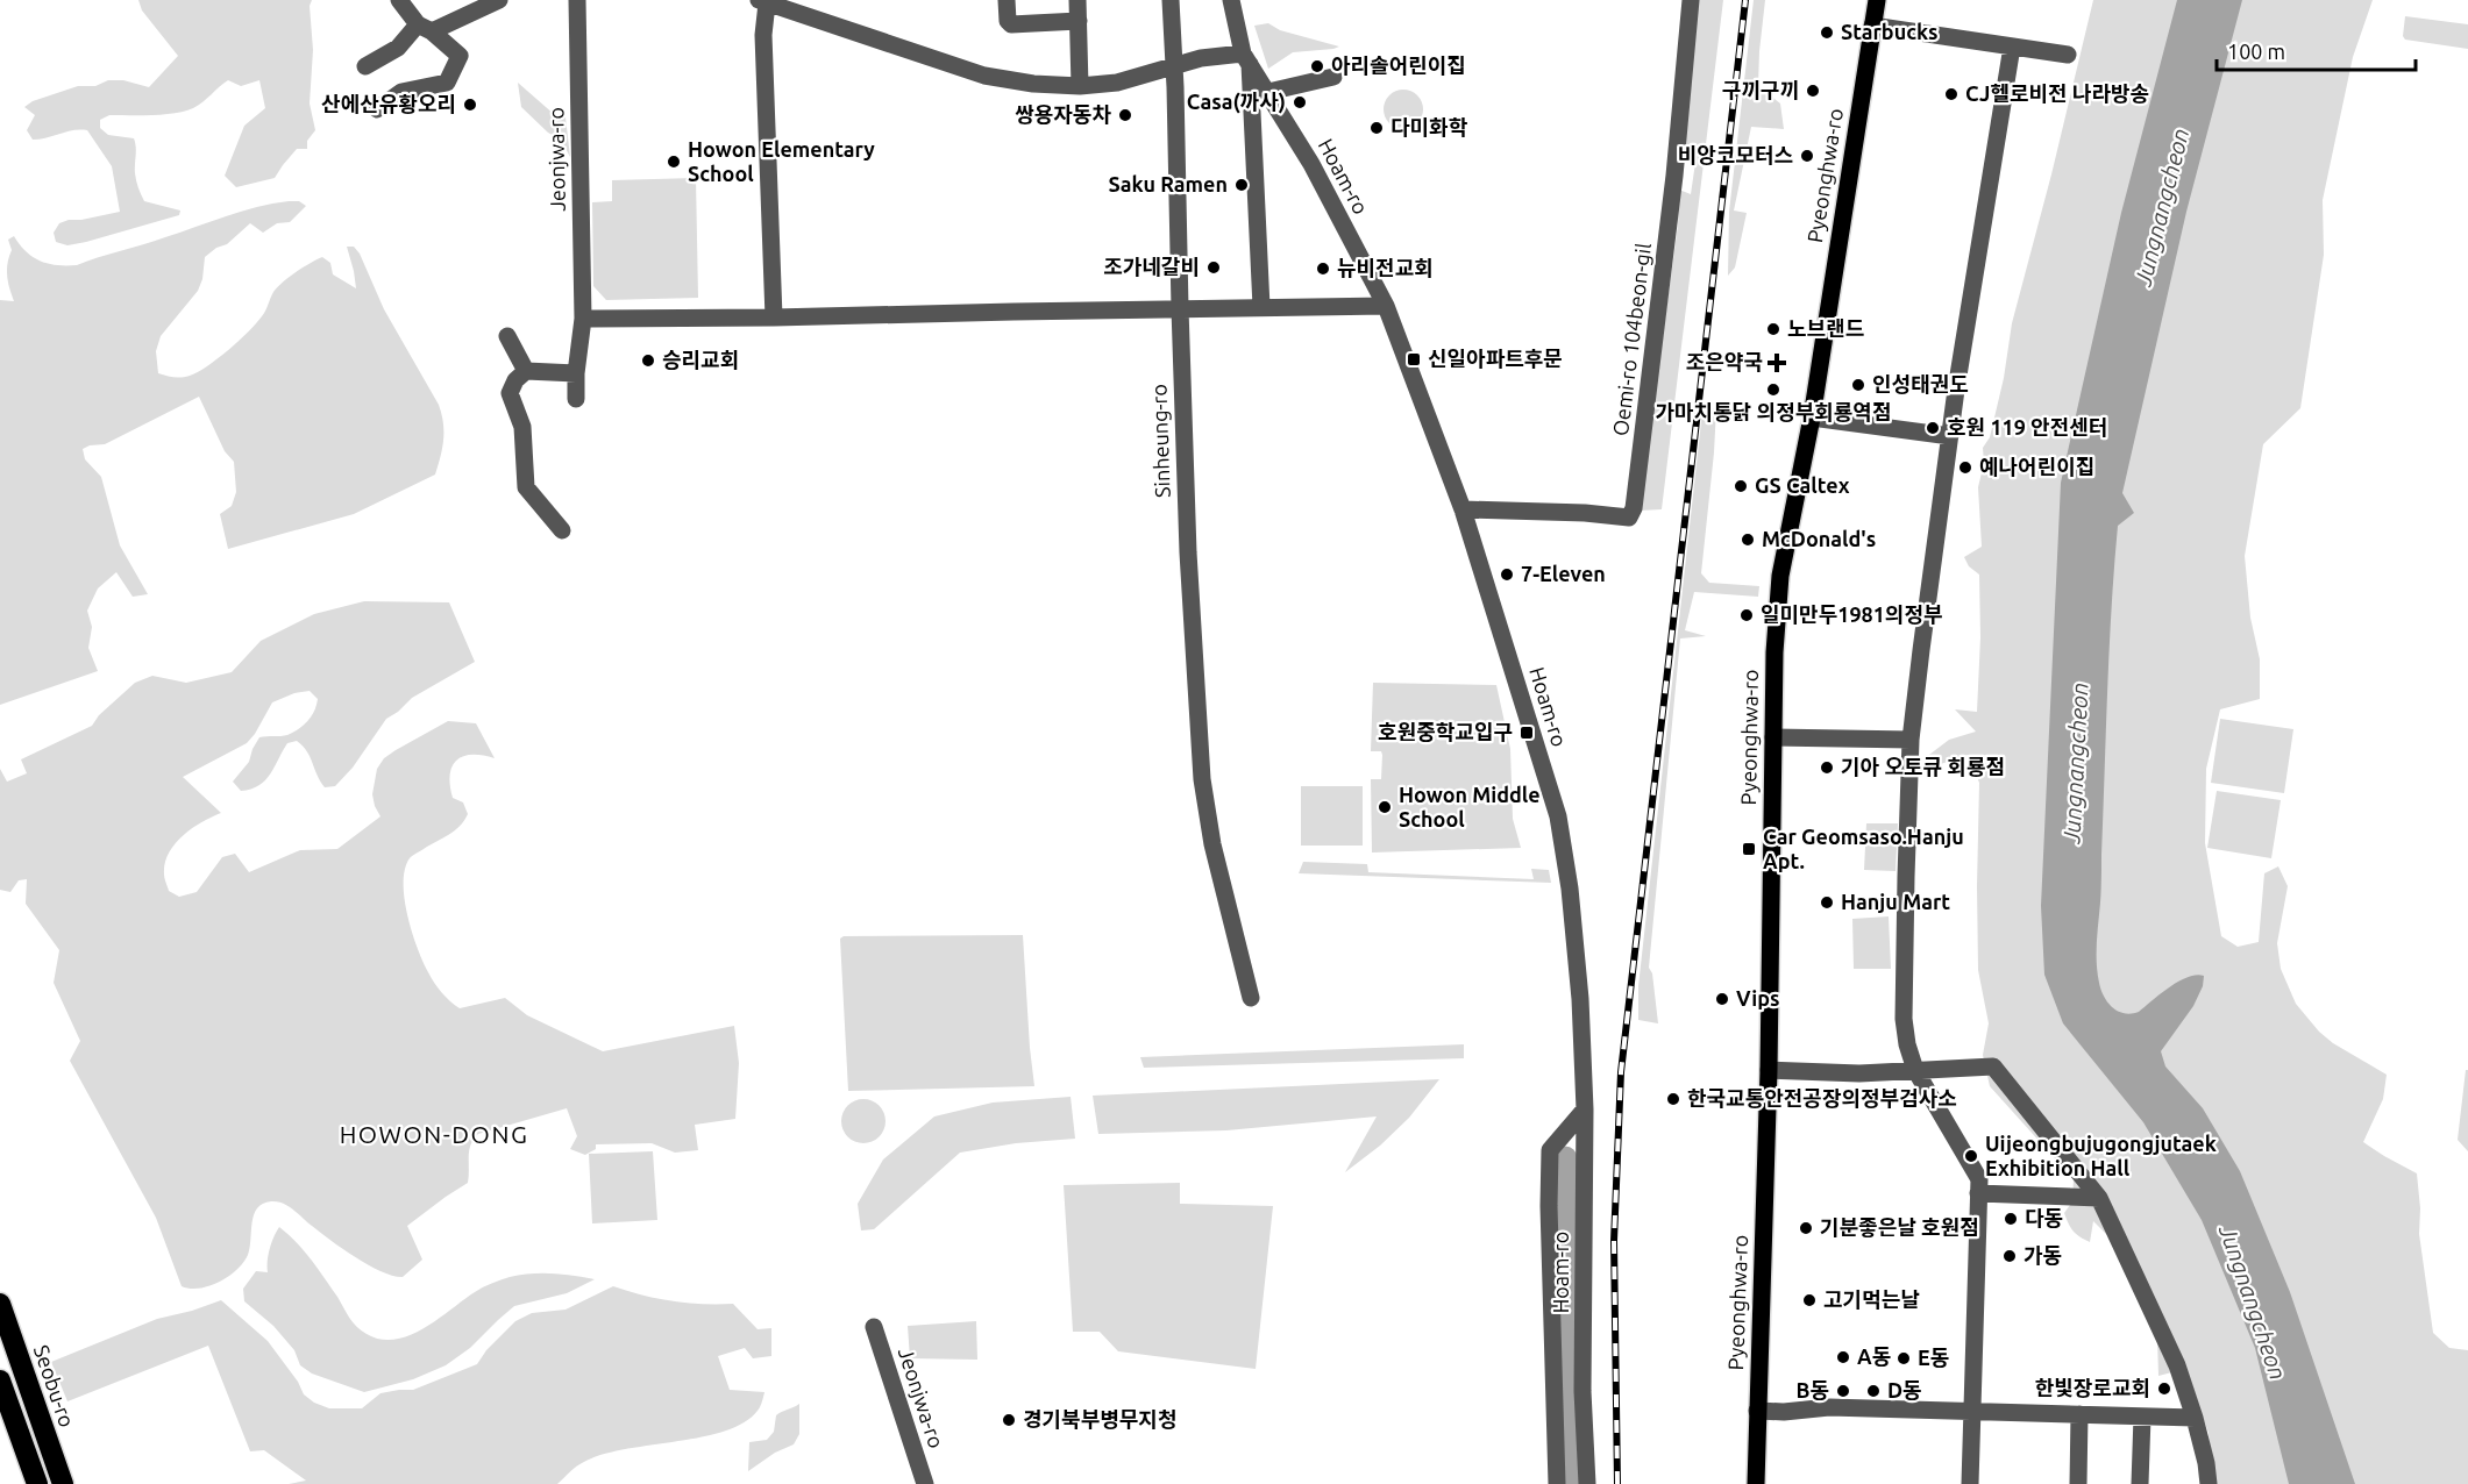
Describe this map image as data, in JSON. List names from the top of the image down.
{
  "streets": {
    "highway": ["Seobu-ro"],
    "main road": ["Pyeonghwa-ro"],
    "street": [
      "Jeonjwa-ro",
      "Hoam-ro",
      "Oemi-ro 104beon-gil",
      "Sinheung-ro"
    ]
  },
  "crossings": [
    ["Hoam-ro", "Oemi-ro 104beon-gil"]
  ],
  "districts": ["HOWON-DONG"],
  "water": ["Jungnangcheon"],
  "places": {
    "other": [
      "Starbucks",
      "아리솔어린이집",
      "구끼구끼",
      "CJ헬로비전 나라방송",
      "Casa(까사)",
      "산에산유황오리",
      "쌍용자동차",
      "다미화학",
      "비앙코모터스",
      "Howon Elementary School",
      "Saku Ramen",
      "조가네갈비",
      "뉴비전교회",
      "노브랜드",
      "승리교회",
      "인성태권도",
      "가마치통닭 의정부회룡역점",
      "호원 119 안전센터",
      "예나어린이집",
      "GS Caltex",
      "McDonald's",
      "7-Eleven",
      "일미만두1981의정부",
      "기아 오토큐 회룡점",
      "Howon Middle School",
      "Hanju Mart",
      "Vips",
      "한국교통안전공장의정부검사소",
      "Uijeongbujugongjutaek Exhibition Hall",
      "다동",
      "기분좋은날 호원점",
      "가동",
      "고기먹는날",
      "A동",
      "E동",
      "한빛장로교회",
      "B동",
      "D동",
      "경기북부병무지청"
    ],
    "transit": ["신일아파트후문", "호원중학교입구", "Car Geomsaso.Hanju Apt."],
    "health": ["조은약국"]
  },
  "scale_bar": "100 m"
}
